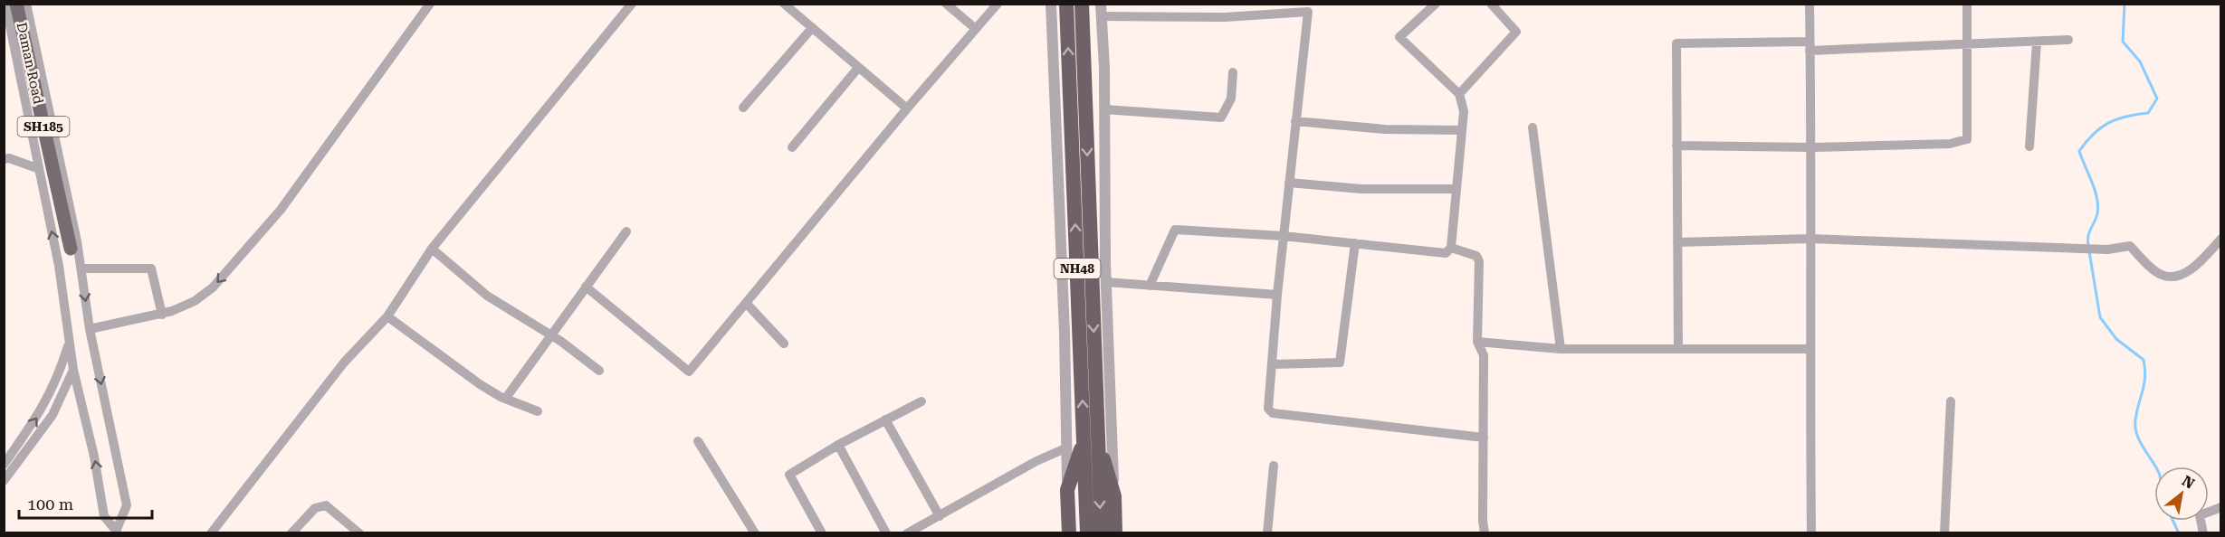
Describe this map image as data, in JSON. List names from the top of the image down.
{
  "streets": {
    "highway": ["NH48"],
    "main road": ["Daman Road", "SH185"]
  },
  "scale_bar": "100 m",
  "north": "top right"
}
